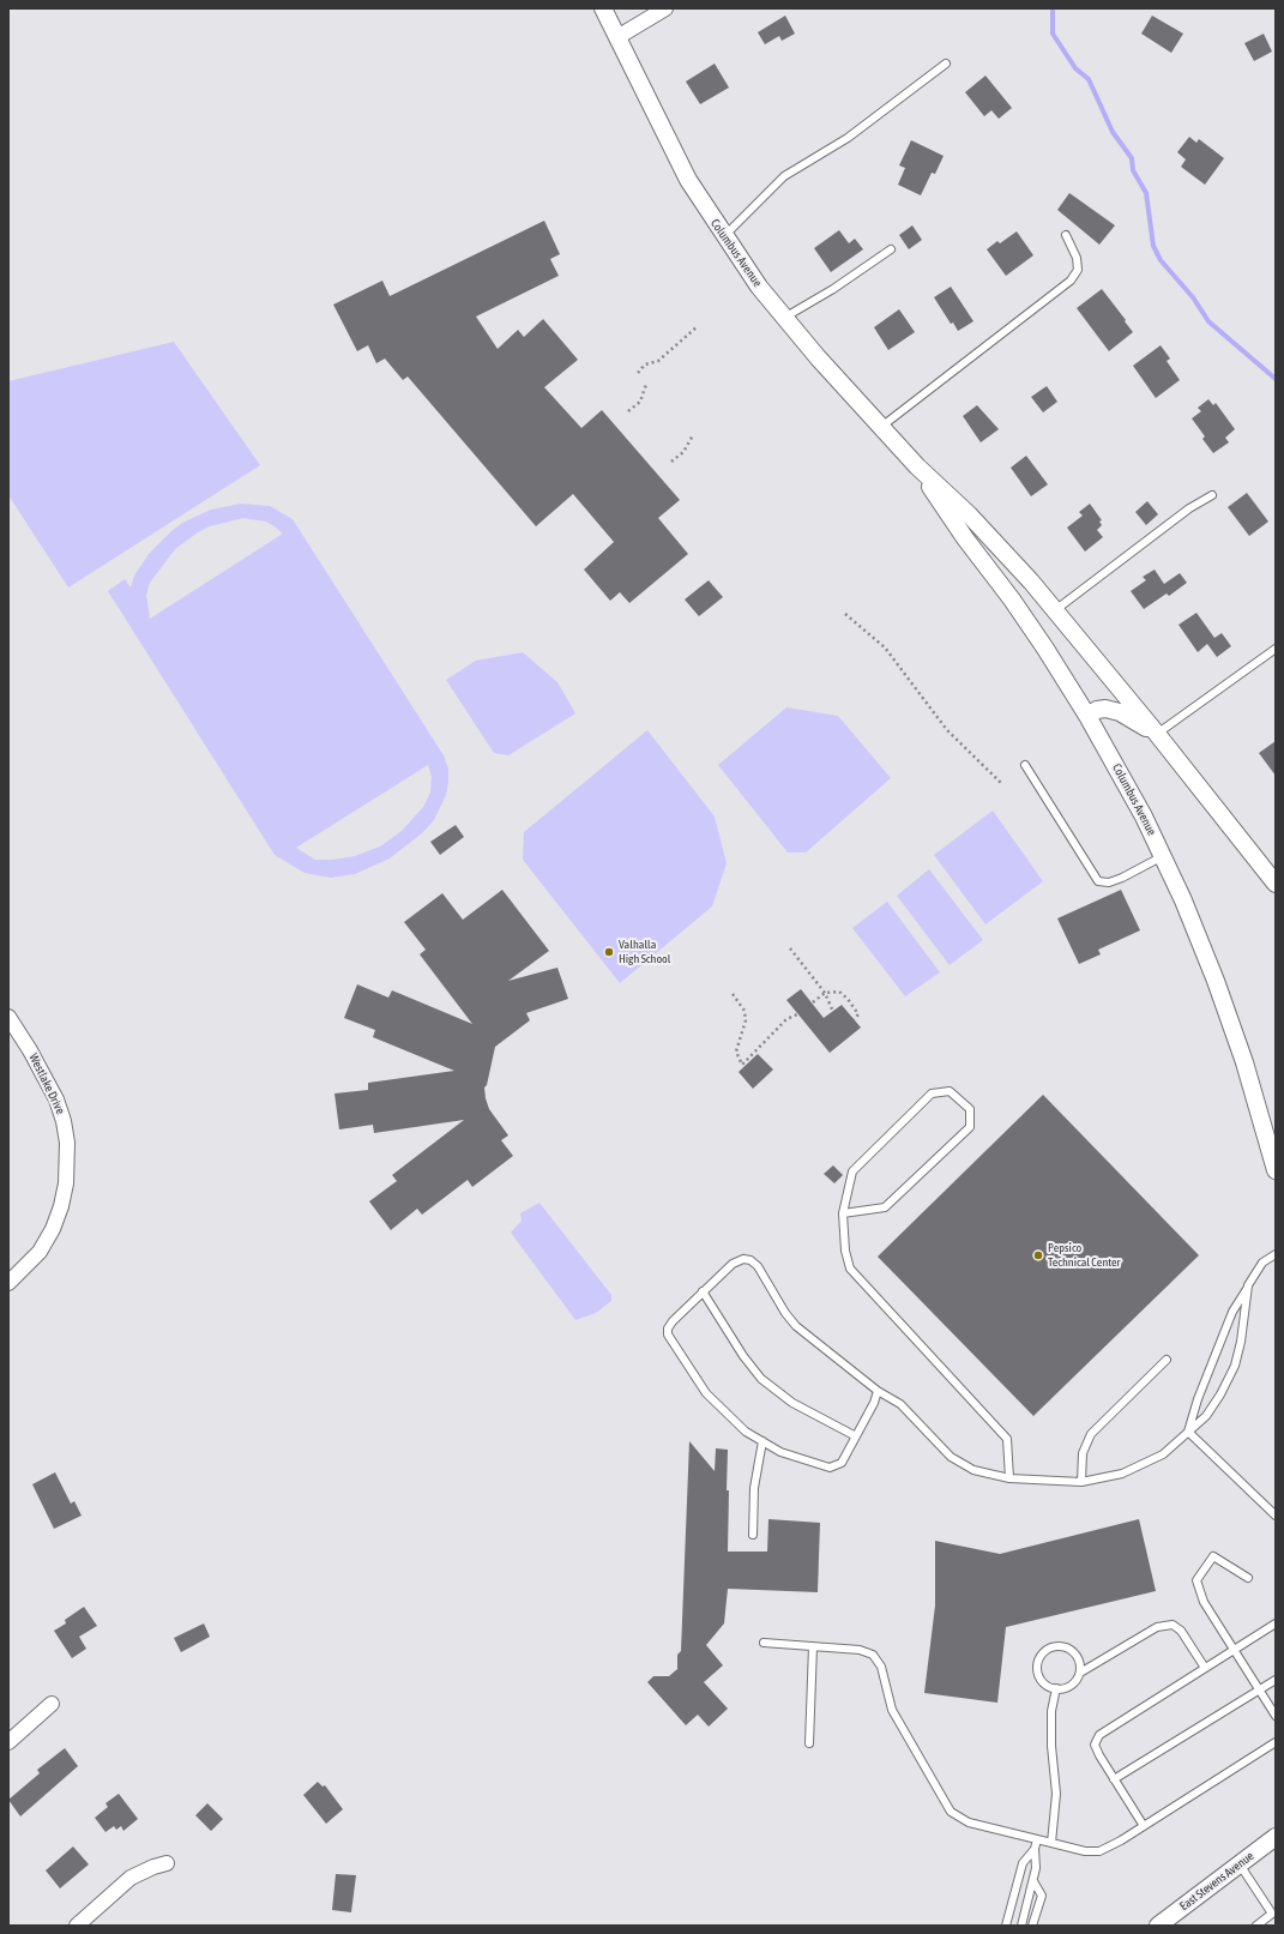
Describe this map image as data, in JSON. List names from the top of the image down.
{
  "streets": {
    "street": ["Columbus Avenue", "Westlake Drive", "East Stevens Avenue"]
  },
  "places": ["Valhalla High School", "Pepsico Technical Center"]
}
